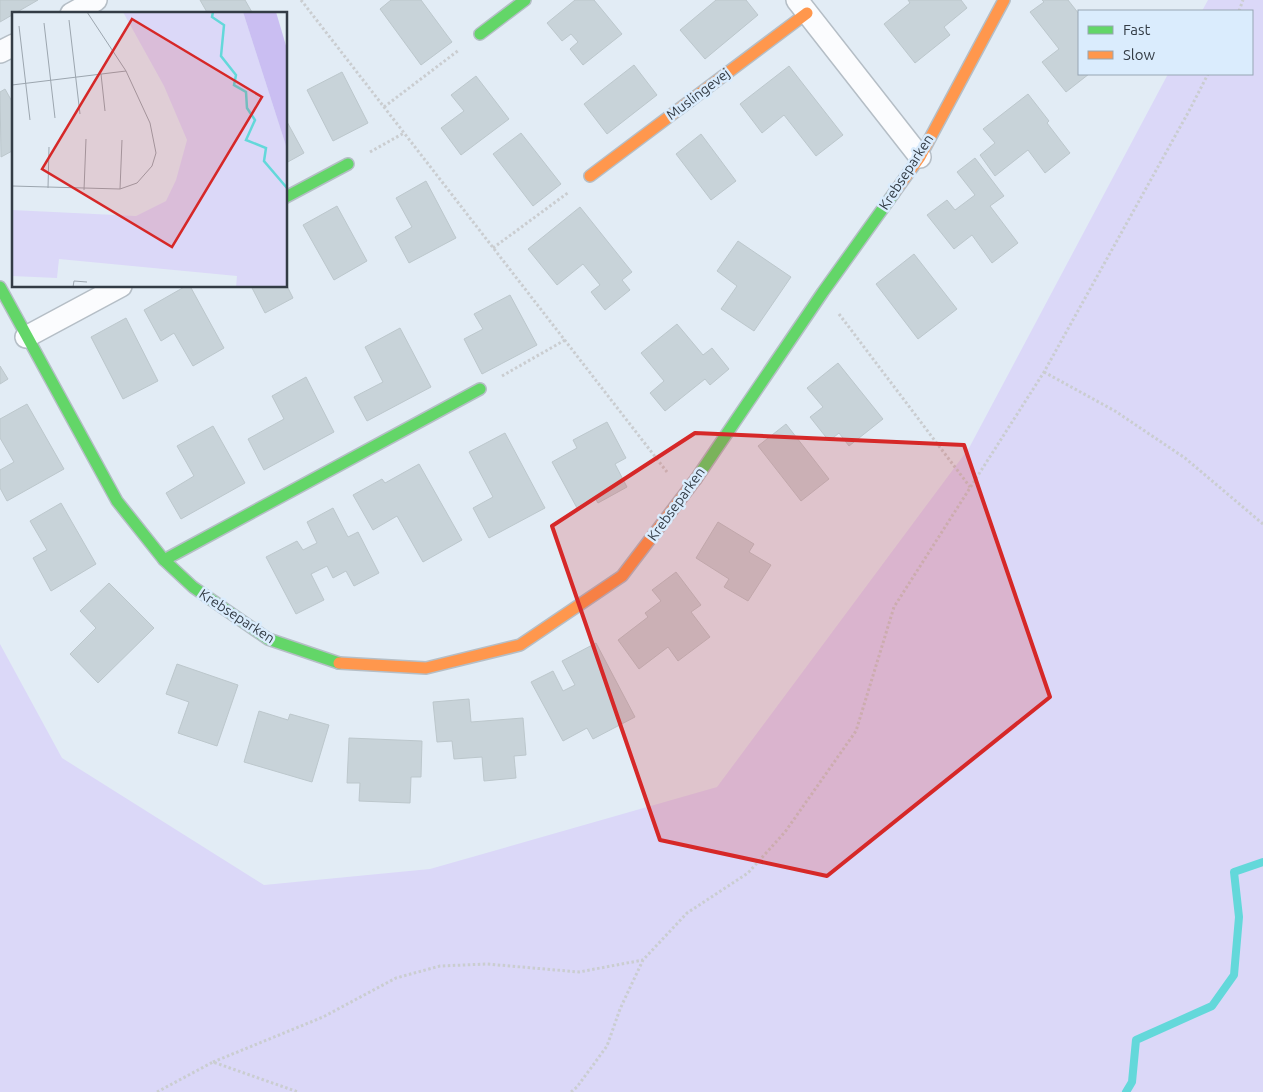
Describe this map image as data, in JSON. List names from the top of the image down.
{
  "streets": {
    "street": ["Muslingevej", "Krebseparken"]
  },
  "crossings": [
    ["Muslingevej", "Krebseparken"]
  ],
  "legend": ["Fast", "Slow"]
}
